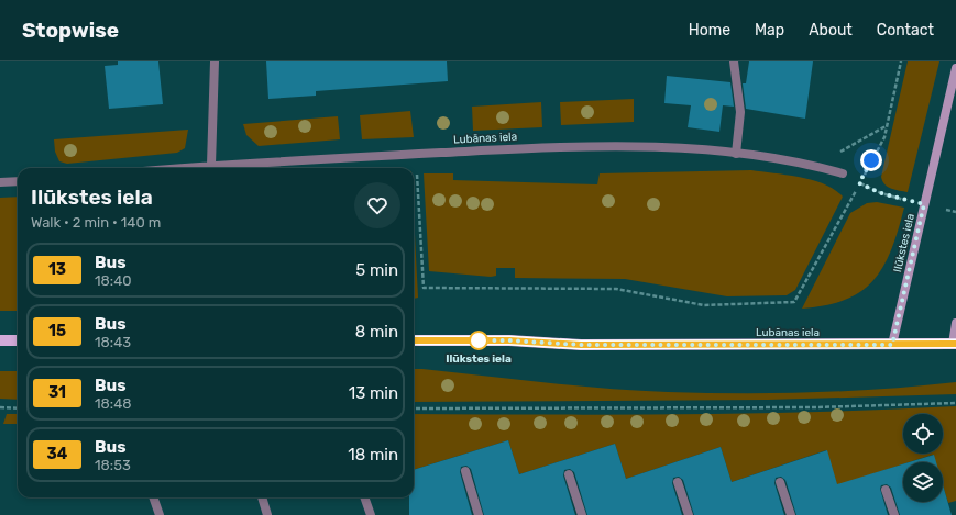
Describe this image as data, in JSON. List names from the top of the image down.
{
  "streets": {
    "main road": ["Lubānas iela"],
    "street": ["Ilūkstes iela"]
  },
  "crossings": [
    ["Lubānas iela", "Ilūkstes iela"]
  ],
  "places": ["Ilūkstes iela"],
  "lines": ["bus line 13"],
  "page": {
    "header": "Stopwise",
    "nav": [
      "Home",
      "Map",
      "About",
      "Contact"
    ],
    "heading": ["Ilūkstes iela", "Walk · 2 min · 140 m"],
    "list": [
      {
        "mark": "13",
        "name": "Bus",
        "note": "18:40",
        "value": "5 min"
      },
      {
        "mark": "15",
        "name": "Bus",
        "note": "18:43",
        "value": "8 min"
      },
      {
        "mark": "31",
        "name": "Bus",
        "note": "18:48",
        "value": "13 min"
      },
      {
        "mark": "34",
        "name": "Bus",
        "note": "18:53",
        "value": "18 min"
      }
    ]
  }
}
